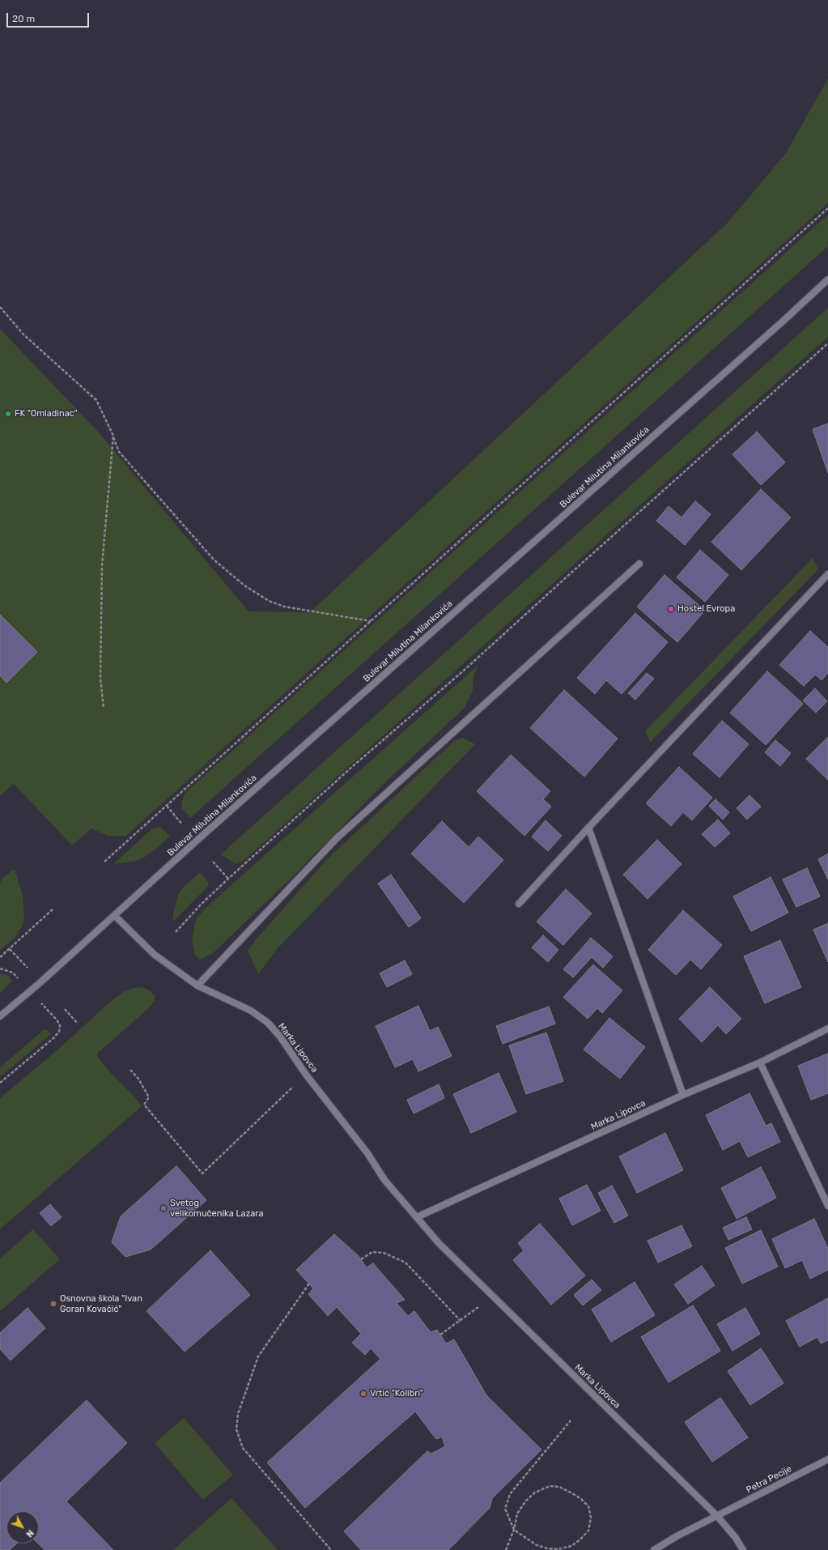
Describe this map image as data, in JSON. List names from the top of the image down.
{
  "streets": {
    "street": ["Bulevar Milutina Milankovića", "Marka Lipovca", "Petra Pecije"]
  },
  "crossings": [
    ["Bulevar Milutina Milankovića", "Marka Lipovca"],
    ["Marka Lipovca", "Petra Pecije"]
  ],
  "places": [
    "FK \"Omladinac\"",
    "Hostel Evropa",
    "Svetog velikomučenika Lazara",
    "Osnovna škola \"Ivan Goran Kovačić\"",
    "Vrtić \"Kolibri\""
  ],
  "scale_bar": "20 m",
  "north": "bottom right"
}
